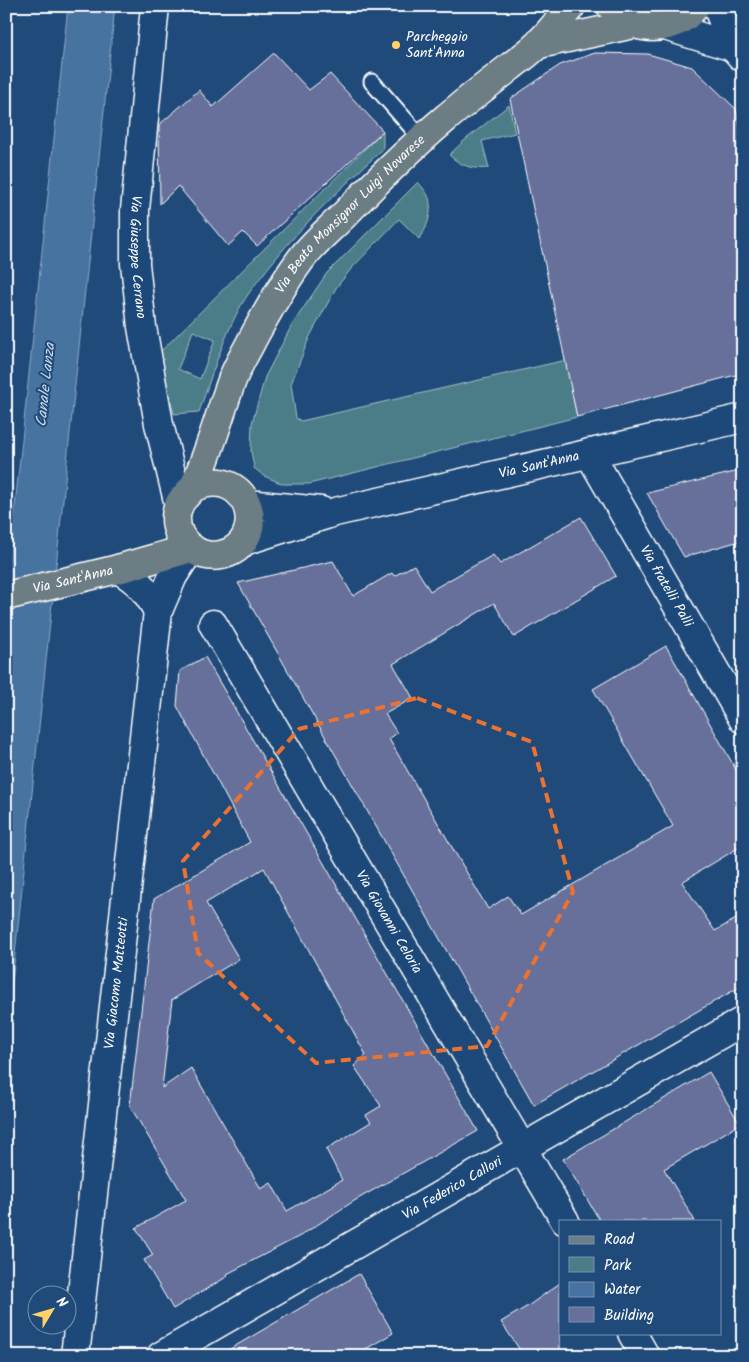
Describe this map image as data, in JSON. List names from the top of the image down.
{
  "streets": {
    "main road": ["Via Beato Monsignor Luigi Novarese", "Via Sant'Anna"],
    "street": [
      "Via Giuseppe Cerrano",
      "Via fratelli Palli",
      "Via Giovanni Celoria",
      "Via Giacomo Matteotti",
      "Via Federico Callori"
    ]
  },
  "crossings": [
    ["Via Beato Monsignor Luigi Novarese", "Via Giuseppe Cerrano"],
    ["Via Beato Monsignor Luigi Novarese", "Via Sant'Anna"],
    ["Via Beato Monsignor Luigi Novarese", "Via Giacomo Matteotti"],
    ["Via Giuseppe Cerrano", "Via Sant'Anna"],
    ["Via Giuseppe Cerrano", "Via Giacomo Matteotti"],
    ["Via Sant'Anna", "Via fratelli Palli"],
    ["Via Sant'Anna", "Via Giacomo Matteotti"],
    ["Via Giovanni Celoria", "Via Federico Callori"]
  ],
  "water": ["Canale Lanza"],
  "places": ["Parcheggio Sant'Anna"],
  "legend": [
    "Road",
    "Park",
    "Water",
    "Building"
  ],
  "north": "top right"
}
